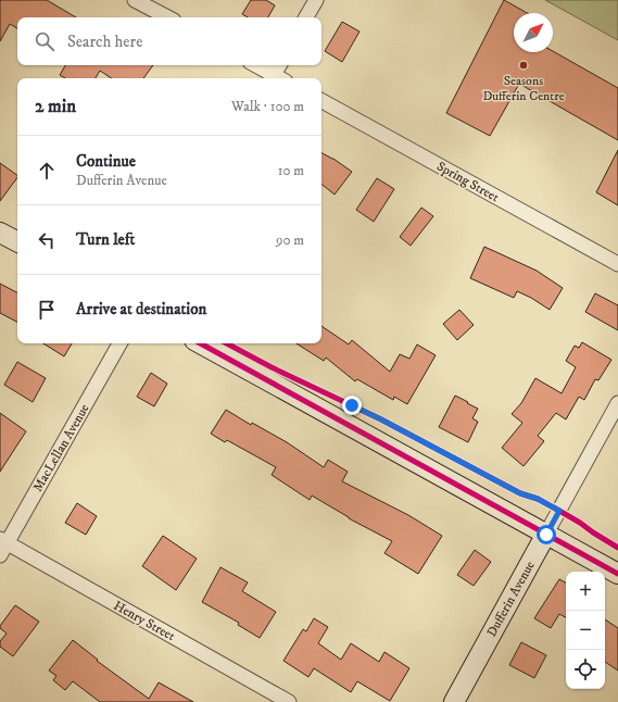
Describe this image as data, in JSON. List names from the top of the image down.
{
  "streets": {
    "street": [
      "Spring Street",
      "MacLellan Avenue",
      "Dufferin Avenue",
      "Henry Street"
    ]
  },
  "crossings": [
    ["MacLellan Avenue", "Henry Street"]
  ],
  "places": ["Seasons Dufferin Centre"],
  "north": "top right",
  "page": {
    "search": "Search here",
    "heading": ["2 min", "Walk · 100 m"],
    "list": [
      ["Continue", "Dufferin Avenue", "10 m"],
      ["Turn left", "90 m"],
      "Arrive at destination"
    ],
    "map_buttons": ["+", "−"]
  }
}
